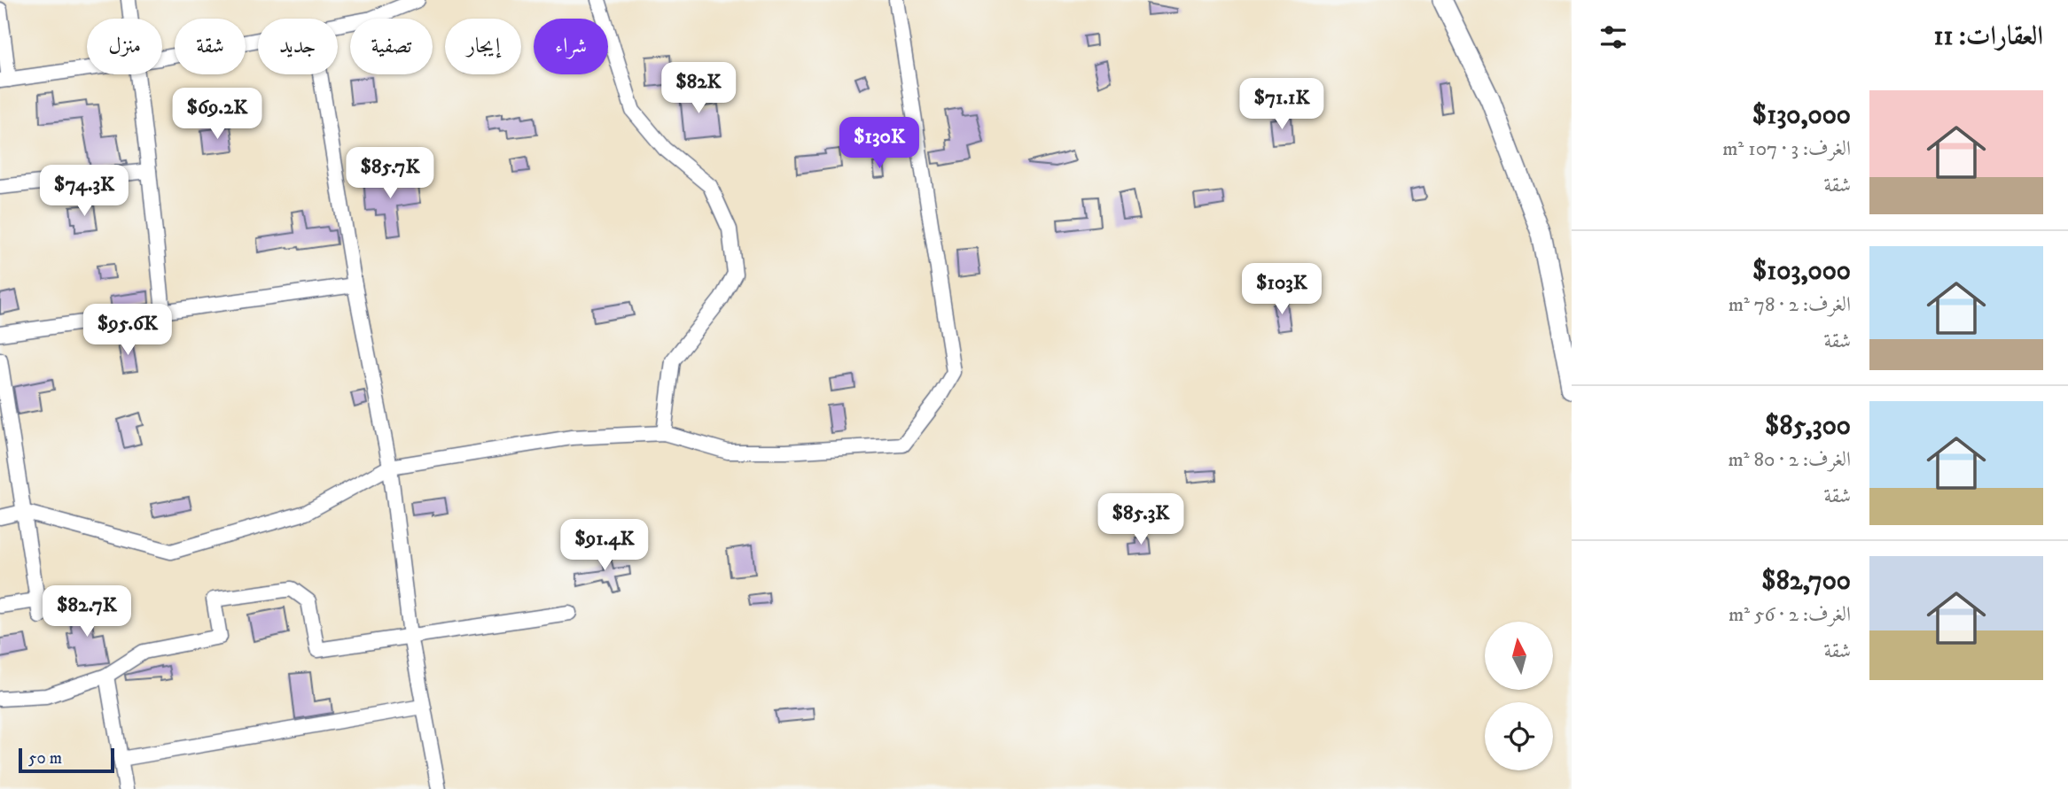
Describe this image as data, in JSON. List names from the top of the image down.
{
  "scale_bar": "50 m",
  "north": "top",
  "page": {
    "heading": "العقارات: 11",
    "chip": [
      "شراء",
      "إيجار",
      "تصفية",
      "جديد",
      "شقة",
      "منزل"
    ],
    "price": [
      "$82K",
      "$71.1K",
      "$69.2K",
      "$130K",
      "$85.7K",
      "$74.3K",
      "$103K",
      "$95.6K",
      "$85.3K",
      "$91.4K",
      "$82.7K"
    ],
    "list": [
      {
        "name": "$130,000",
        "note": "الغرف: 3 · 107 m² · شقة"
      },
      {
        "name": "$103,000",
        "note": "الغرف: 2 · 78 m² · شقة"
      },
      {
        "name": "$85,300",
        "note": "الغرف: 2 · 80 m² · شقة"
      },
      {
        "name": "$82,700",
        "note": "الغرف: 2 · 56 m² · شقة"
      }
    ],
    "scale": "50 m"
  }
}
